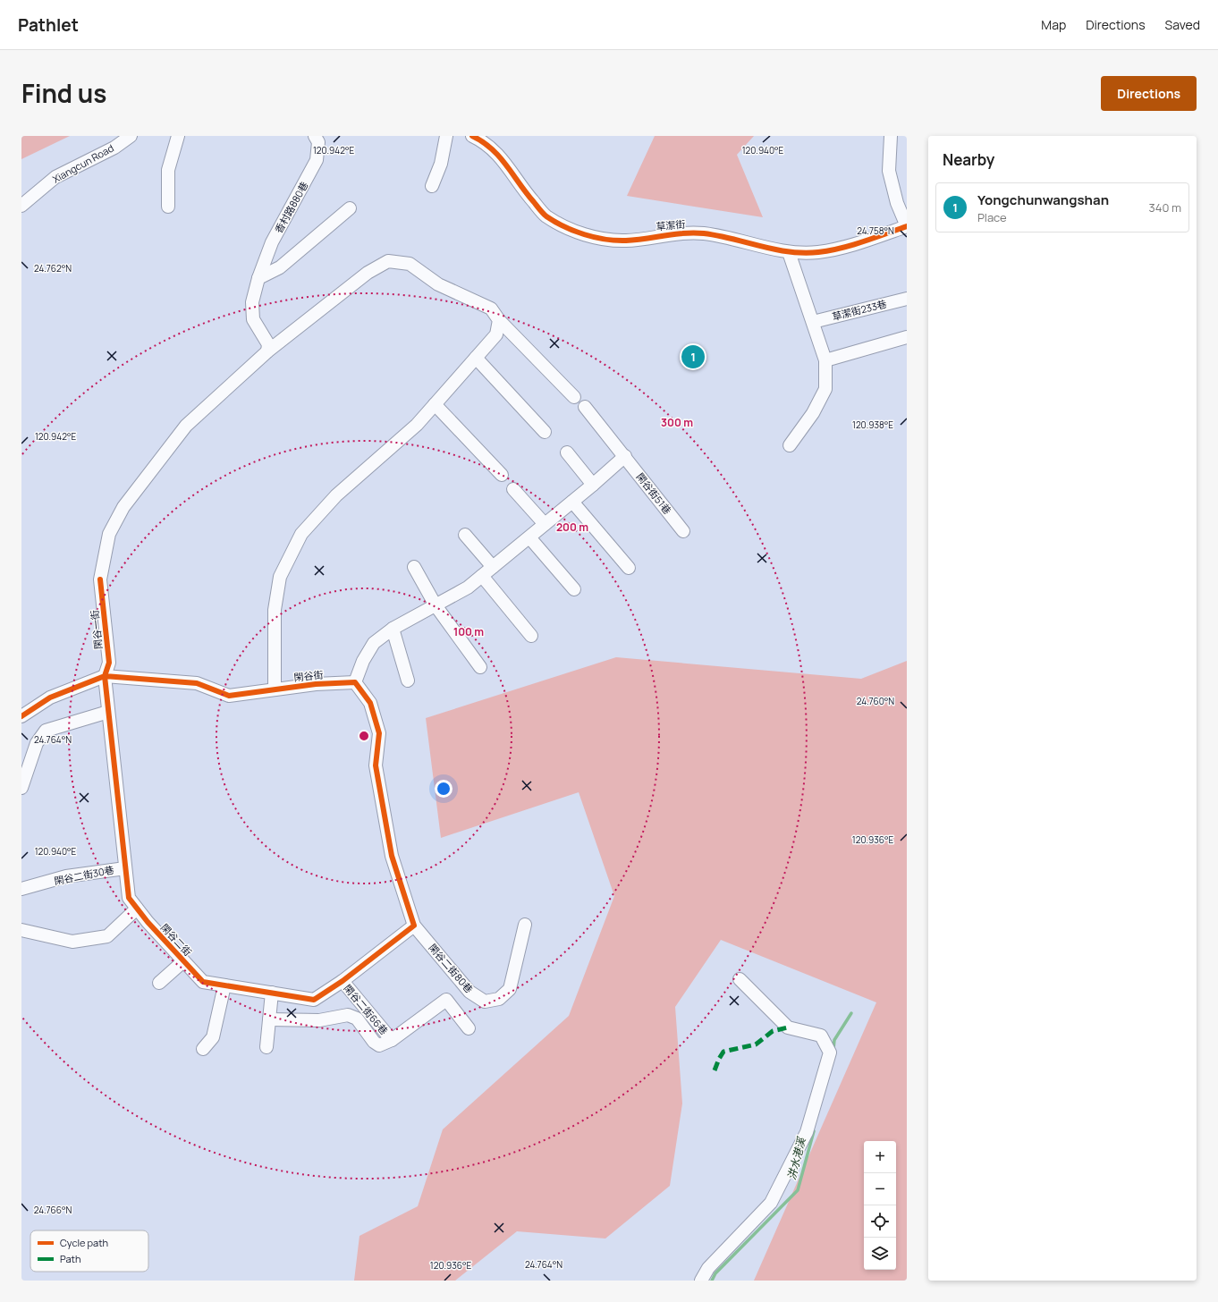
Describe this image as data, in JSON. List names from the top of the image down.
{
  "streets": {
    "street": [
      "Xiangcun Road",
      "香村路880巷",
      "草潔街",
      "草潔街233巷",
      "閑谷街51巷",
      "閑谷一街",
      "閑谷街",
      "閑谷二街30巷",
      "閑谷二街",
      "閑谷二街80巷",
      "閑谷二街66巷"
    ]
  },
  "crossings": [
    ["香村路880巷", "閑谷一街"],
    ["閑谷一街", "閑谷街"],
    ["閑谷一街", "閑谷二街"],
    ["閑谷街", "閑谷二街"],
    ["閑谷二街30巷", "閑谷二街"],
    ["閑谷二街", "閑谷二街80巷"],
    ["閑谷二街", "閑谷二街66巷"]
  ],
  "water": ["汫水港溪"],
  "legend": ["Cycle path", "Path"],
  "page": {
    "header": "Pathlet",
    "nav": ["Map", "Directions", "Saved"],
    "title": "Find us",
    "buttons": "Directions",
    "heading": "Nearby",
    "list": [
      {
        "mark": "1",
        "name": "Yongchunwangshan",
        "note": "Place",
        "value": "340 m"
      }
    ],
    "pins": "1",
    "map_buttons": ["+", "−"]
  },
  "coordinates": [
    "120.942°E",
    "120.940°E",
    "24.758°N",
    "24.762°N",
    "120.938°E",
    "24.760°N",
    "24.764°N",
    "120.936°E",
    "24.766°N"
  ],
  "rings": ["300 m", "200 m", "100 m"]
}
